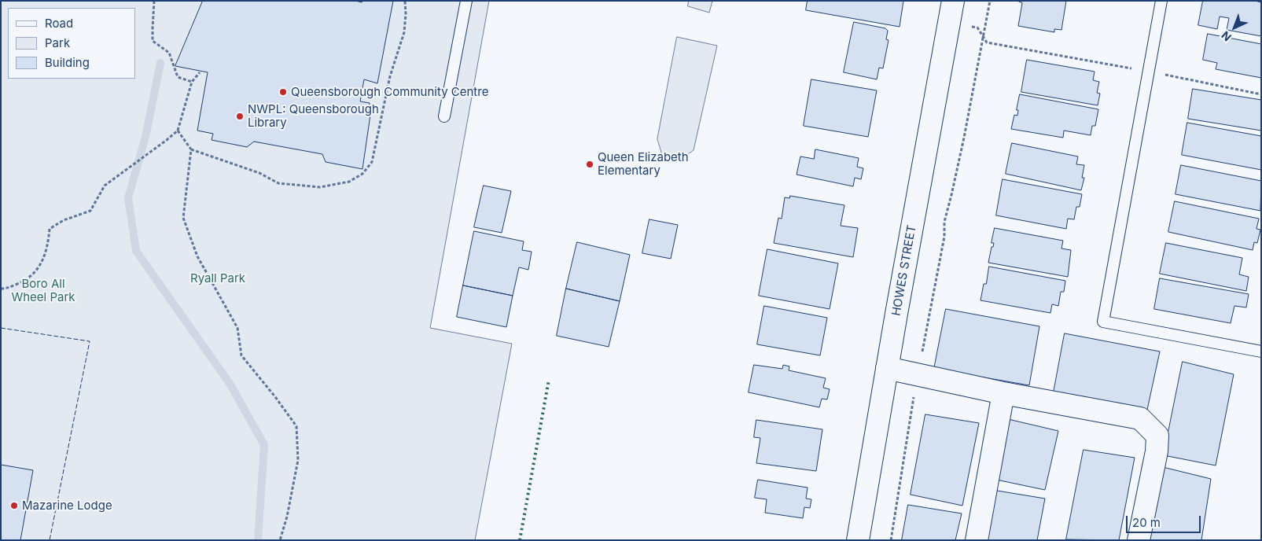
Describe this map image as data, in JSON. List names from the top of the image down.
{
  "streets": {
    "street": ["HOWES STREET"]
  },
  "parks": ["Ryall Park", "Boro All Wheel Park"],
  "places": [
    "Queensborough Community Centre",
    "NWPL: Queensborough Library",
    "Queen Elizabeth Elementary",
    "Mazarine Lodge"
  ],
  "legend": ["Road", "Park", "Building"],
  "scale_bar": "20 m",
  "north": "bottom left"
}
